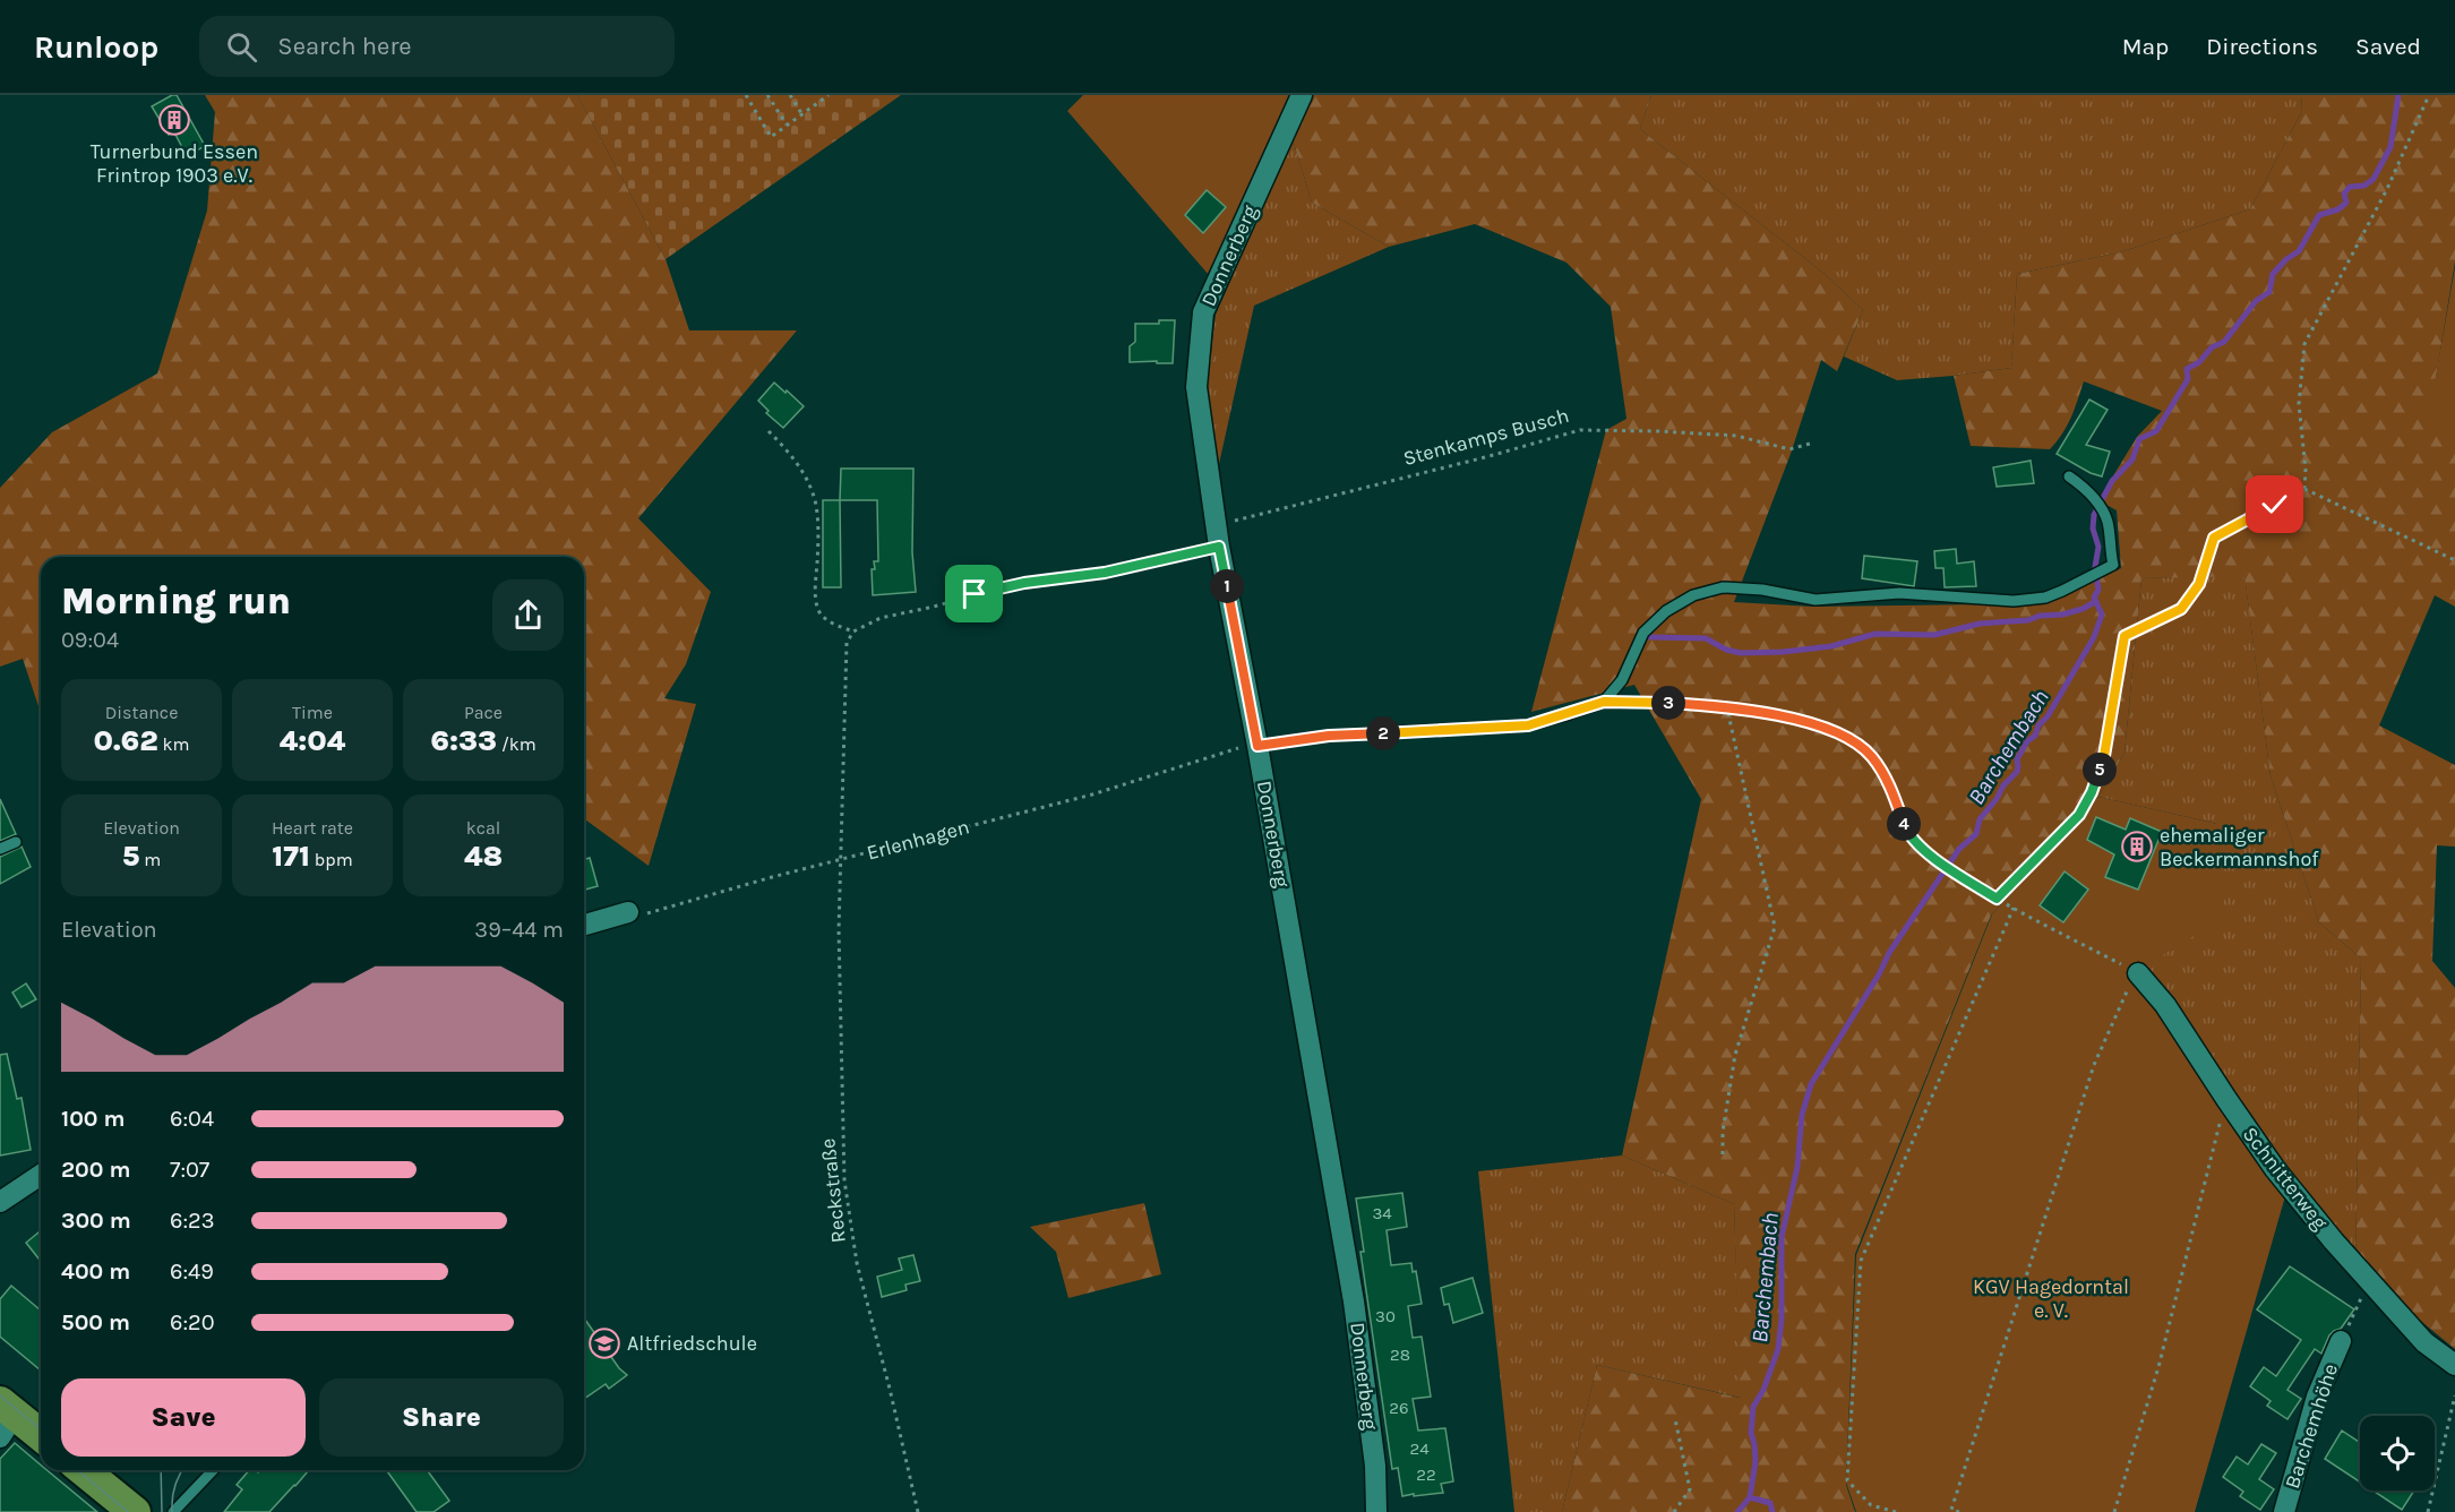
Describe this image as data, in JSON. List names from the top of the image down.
{
  "streets": {
    "street": ["Donnerberg", "Schnitterweg", "Barchemhöhe"],
    "path": ["Stenkamps Busch", "Erlenhagen", "Reckstraße"]
  },
  "crossings": [
    ["Donnerberg", "Stenkamps Busch"],
    ["Donnerberg", "Erlenhagen"],
    ["Erlenhagen", "Reckstraße"]
  ],
  "water": ["Barchembach"],
  "parks": ["KGV Hagedorntal e. V."],
  "places": {
    "building": ["Turnerbund Essen Frintrop 1903 e.V.", "ehemaliger Beckermannshof"],
    "school or university": ["Altfriedschule"]
  },
  "house_numbers": [
    "34",
    "30",
    "28",
    "26",
    "24",
    "22"
  ],
  "page": {
    "header": "Runloop",
    "search": "Search here",
    "nav": ["Map", "Directions", "Saved"],
    "heading": ["Morning run", "09:04"],
    "pins": [
      "1",
      "3",
      "2",
      "5",
      "4"
    ],
    "stats": [
      ["Distance", "0.62 km"],
      ["Time", "4:04"],
      ["Pace", "6:33 /km"],
      ["Elevation", "5 m"],
      ["Heart rate", "171 bpm"],
      ["kcal", "48"]
    ],
    "chart": ["Elevation", "39–44 m"],
    "list": [
      {
        "name": "100 m",
        "note": "6:04"
      },
      {
        "name": "200 m",
        "note": "7:07"
      },
      {
        "name": "300 m",
        "note": "6:23"
      },
      {
        "name": "400 m",
        "note": "6:49"
      },
      {
        "name": "500 m",
        "note": "6:20"
      }
    ],
    "buttons": ["Save", "Share"]
  }
}
